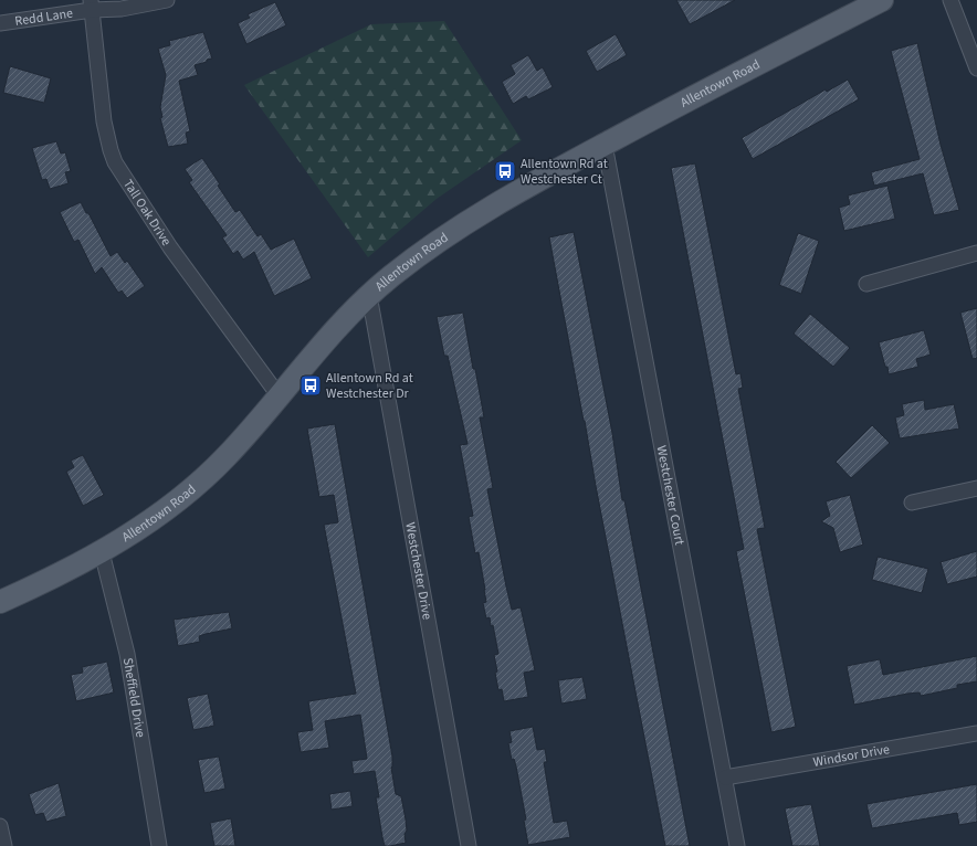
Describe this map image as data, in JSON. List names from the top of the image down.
{
  "streets": {
    "main road": ["Allentown Road"],
    "street": [
      "Redd Lane",
      "Tall Oak Drive",
      "Westchester Court",
      "Westchester Drive",
      "Sheffield Drive",
      "Windsor Drive"
    ]
  },
  "crossings": [
    ["Redd Lane", "Tall Oak Drive"],
    ["Allentown Road", "Tall Oak Drive"],
    ["Allentown Road", "Westchester Court"],
    ["Allentown Road", "Westchester Drive"],
    ["Allentown Road", "Sheffield Drive"],
    ["Westchester Court", "Windsor Drive"]
  ],
  "places": {
    "bus stop": ["Allentown Rd at Westchester Ct", "Allentown Rd at Westchester Dr"]
  }
}
